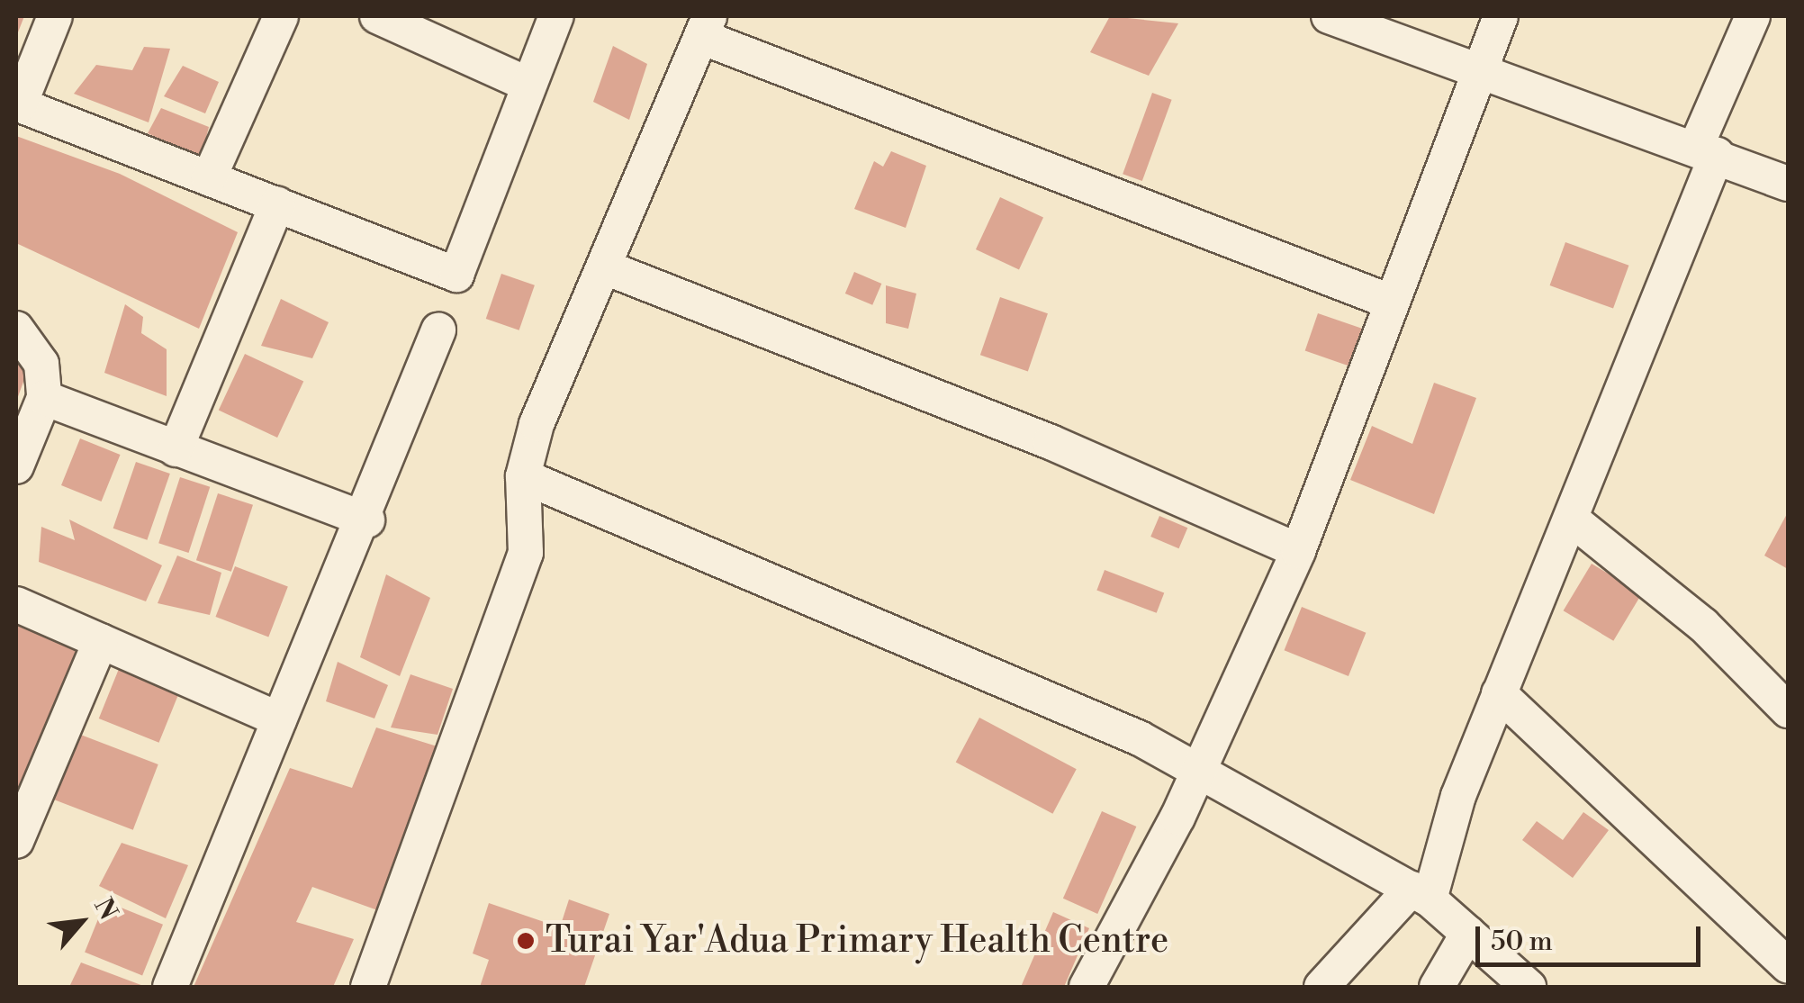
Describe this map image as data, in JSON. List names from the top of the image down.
{
  "places": ["Turai Yar'Adua Primary Health Centre"],
  "scale_bar": "50 m",
  "north": "top right"
}
